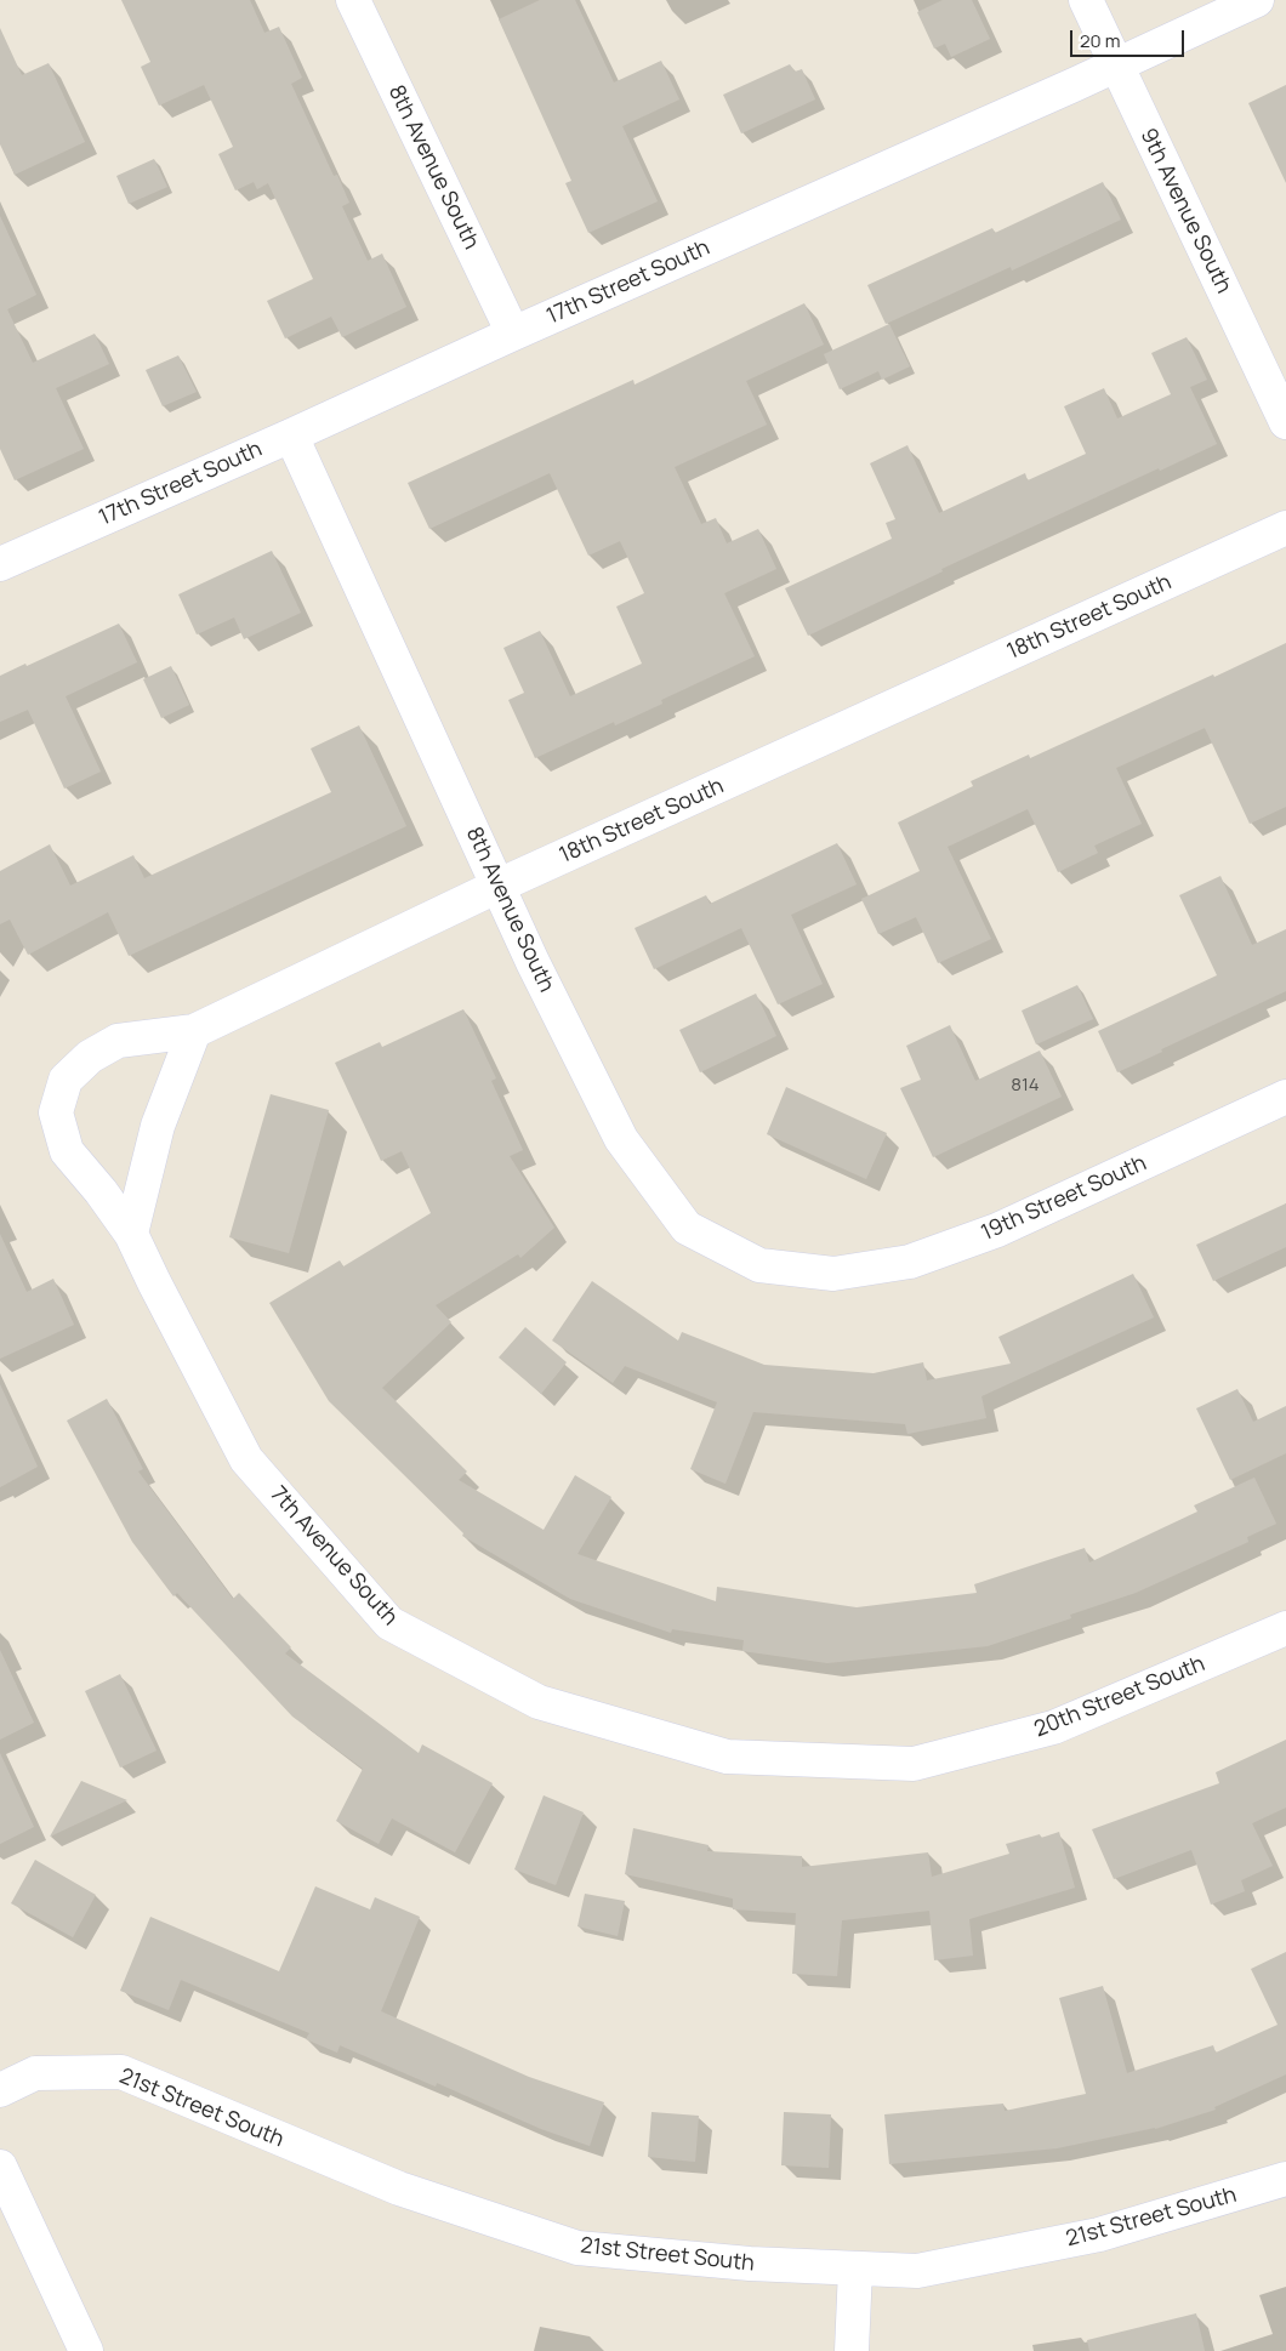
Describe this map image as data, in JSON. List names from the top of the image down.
{
  "streets": {
    "street": [
      "8th Avenue South",
      "9th Avenue South",
      "17th Street South",
      "18th Street South",
      "19th Street South",
      "7th Avenue South",
      "20th Street South",
      "21st Street South"
    ]
  },
  "crossings": [
    ["8th Avenue South", "17th Street South"],
    ["8th Avenue South", "18th Street South"],
    ["8th Avenue South", "19th Street South"],
    ["9th Avenue South", "17th Street South"],
    ["18th Street South", "7th Avenue South"],
    ["7th Avenue South", "20th Street South"]
  ],
  "house_numbers": ["814"],
  "scale_bar": "20 m"
}
